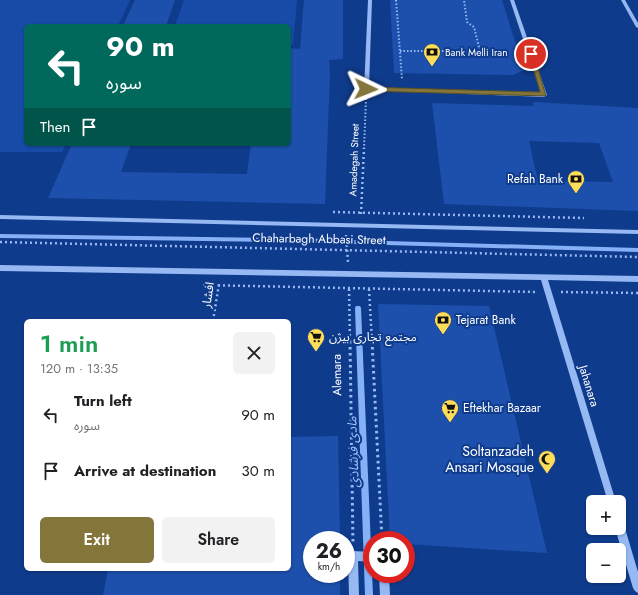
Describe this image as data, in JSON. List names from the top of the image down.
{
  "streets": {
    "street": ["Chaharbagh Abbasi Street", "Jahanara"],
    "path": ["Amadegah Street", "افشار", "Alemara"]
  },
  "crossings": [
    ["Amadegah Street", "Chaharbagh Abbasi Street"],
    ["Chaharbagh Abbasi Street", "Alemara"]
  ],
  "water": ["مادی فرشادی"],
  "places": {
    "bank": ["Bank Melli Iran", "Refah Bank", "Tejarat Bank"],
    "supermarket": ["مجتمع تجاری بیژن", "Eftekhar Bazaar"],
    "mosque": ["Soltanzadeh Ansari Mosque"]
  },
  "page": {
    "turn": ["90 m", "سوره"],
    "then": "Then",
    "heading": ["1 min", "120 m · 13:35"],
    "list": [
      {
        "name": "Turn left",
        "note": "سوره",
        "value": "90 m"
      },
      {
        "name": "Arrive at destination",
        "value": "30 m"
      }
    ],
    "map_buttons": ["+", "−"],
    "buttons": ["Exit", "Share"],
    "speed": "26 km/h",
    "limit": "30"
  }
}
